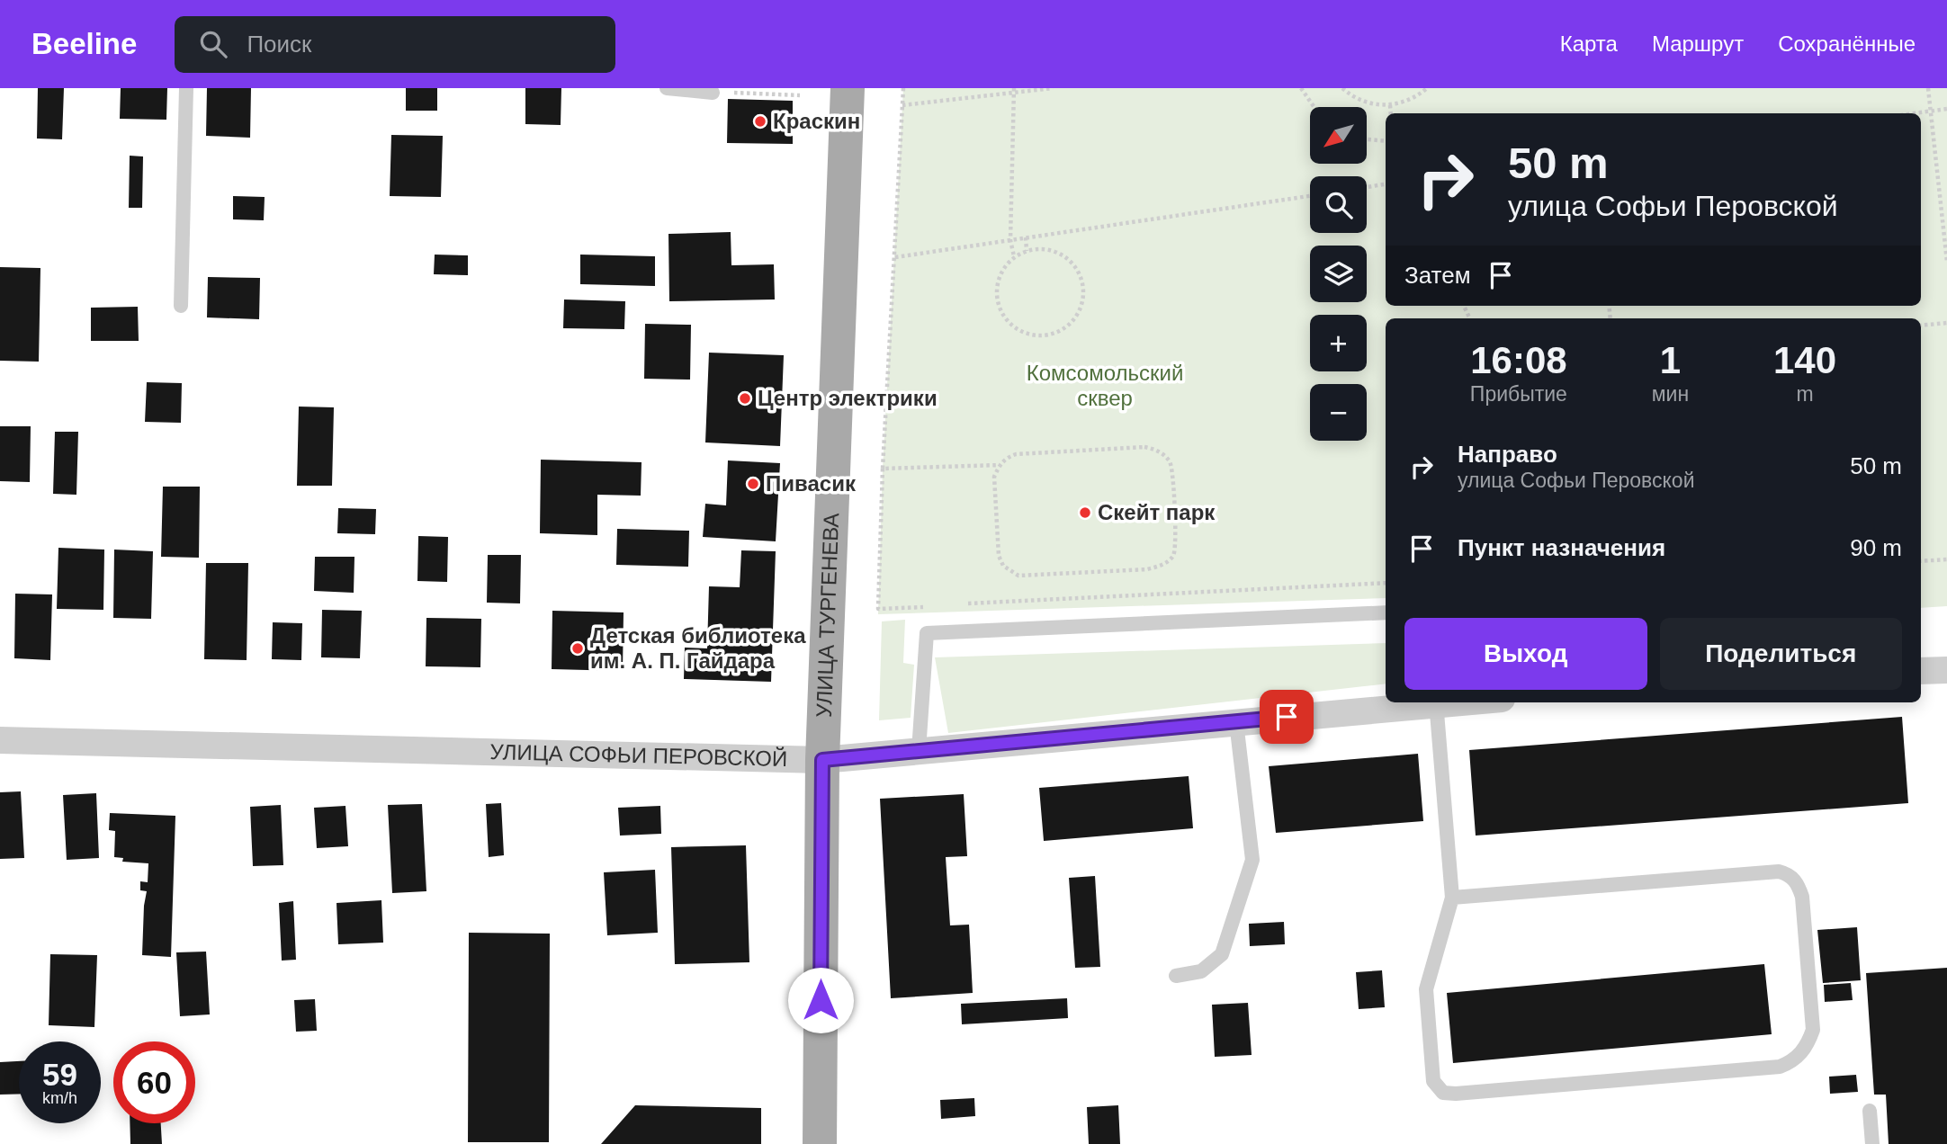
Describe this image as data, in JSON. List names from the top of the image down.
{
  "streets": {
    "main road": ["УЛИЦА ТУРГЕНЕВА"],
    "street": ["УЛИЦА СОФЬИ ПЕРОВСКОЙ"]
  },
  "crossings": [
    ["УЛИЦА ТУРГЕНЕВА", "УЛИЦА СОФЬИ ПЕРОВСКОЙ"]
  ],
  "parks": ["Комсомольский сквер"],
  "places": [
    "Краскин",
    "Центр электрики",
    "Пивасик",
    "Скейт парк",
    "Детская библиотека им. А. П. Гайдара"
  ],
  "north": "bottom left",
  "page": {
    "header": "Beeline",
    "search": "Поиск",
    "nav": ["Карта", "Маршрут", "Сохранённые"],
    "map_buttons": ["+", "−"],
    "turn": ["50 m", "улица Софьи Перовской"],
    "then": "Затем",
    "eta": [
      "16:08",
      "Прибытие",
      "1",
      "мин",
      "140",
      "m"
    ],
    "list": [
      {
        "name": "Направо",
        "note": "улица Софьи Перовской",
        "value": "50 m"
      },
      {
        "name": "Пункт назначения",
        "value": "90 m"
      }
    ],
    "buttons": ["Выход", "Поделиться"],
    "speed": "59 km/h",
    "limit": "60"
  }
}
